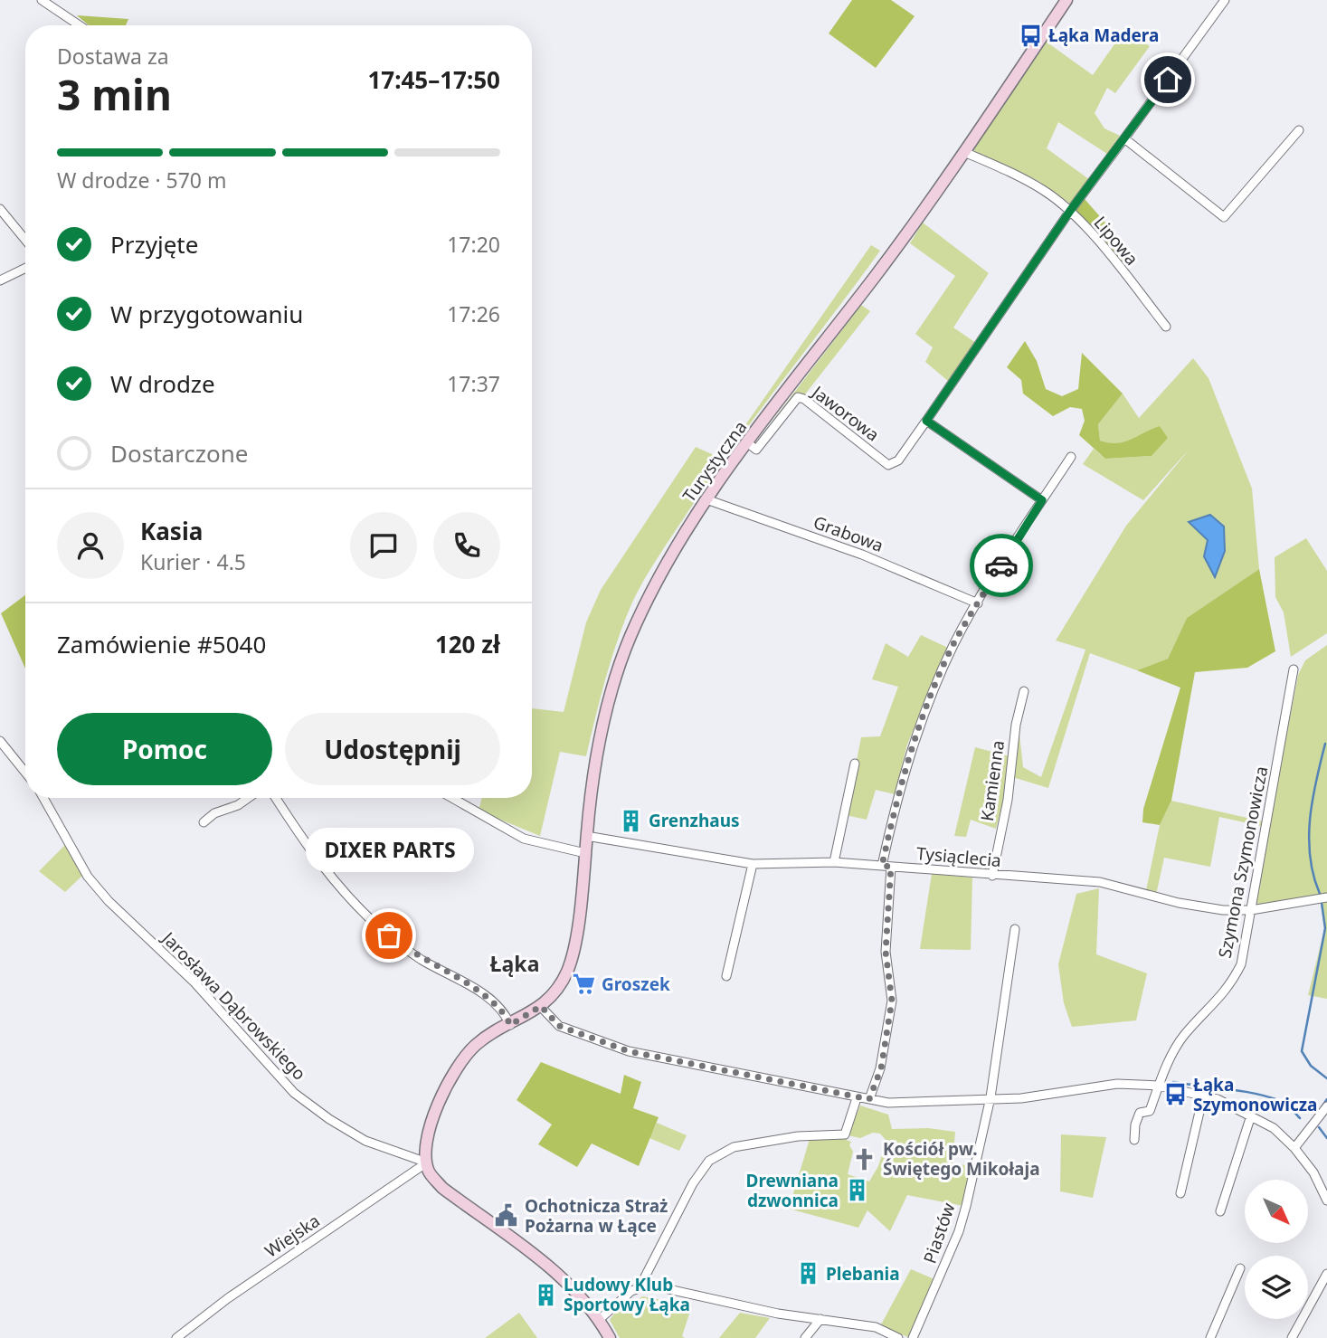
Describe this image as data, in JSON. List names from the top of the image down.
{
  "streets": {
    "main road": ["Turystyczna"],
    "street": [
      "Lipowa",
      "Jaworowa",
      "Grabowa",
      "Kamienna",
      "Tysiąclecia",
      "Szymona Szymonowicza",
      "Jarosława Dąbrowskiego",
      "Piastów",
      "Wiejska"
    ]
  },
  "crossings": [
    ["Lipowa", "Jaworowa"],
    ["Lipowa", "Turystyczna"],
    ["Jaworowa", "Turystyczna"],
    ["Turystyczna", "Grabowa"],
    ["Turystyczna", "Tysiąclecia"],
    ["Kamienna", "Tysiąclecia"],
    ["Tysiąclecia", "Szymona Szymonowicza"],
    ["Jarosława Dąbrowskiego", "Wiejska"]
  ],
  "districts": ["Łąka"],
  "places": {
    "bus stop": ["Łąka Madera", "Łąka Szymonowicza"],
    "building": [
      "Grenzhaus",
      "Drewniana dzwonnica",
      "Plebania",
      "Ludowy Klub Sportowy Łąka"
    ],
    "other": ["DIXER PARTS"],
    "supermarket": ["Groszek"],
    "church": ["Kościół pw. Świętego Mikołaja"],
    "public building": ["Ochotnicza Straż Pożarna w Łące"]
  },
  "north": "bottom right",
  "page": {
    "heading": ["3 min", "Dostawa za", "17:45–17:50"],
    "panel": [
      "Kasia",
      "Kurier · 4.5",
      "Zamówienie #5040",
      "120 zł"
    ],
    "bar": "W drodze · 570 m",
    "list": [
      ["Przyjęte", "17:20"],
      ["W przygotowaniu", "17:26"],
      ["W drodze", "17:37"],
      "Dostarczone"
    ],
    "buttons": ["Pomoc", "Udostępnij"],
    "bubble": "DIXER PARTS"
  }
}
